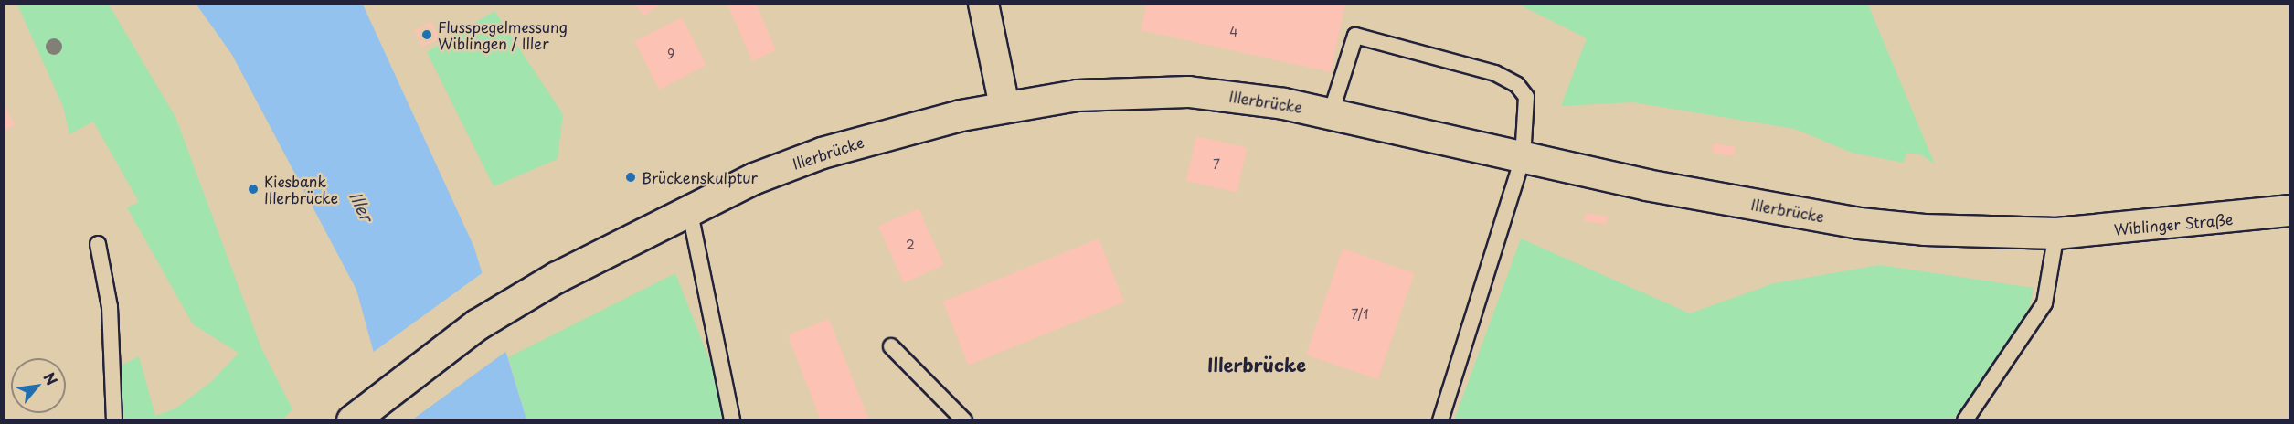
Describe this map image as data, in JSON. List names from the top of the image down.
{
  "streets": {
    "main road": ["Illerbrücke", "Wiblinger Straße"]
  },
  "crossings": [
    ["Illerbrücke", "Wiblinger Straße"]
  ],
  "districts": ["Illerbrücke"],
  "water": ["Iller"],
  "places": ["Flusspegelmessung Wiblingen / Iller", "Brückenskulptur", "Kiesbank Illerbrücke"],
  "house_numbers": [
    "4",
    "9",
    "7",
    "2",
    "7/1"
  ],
  "north": "top right"
}
